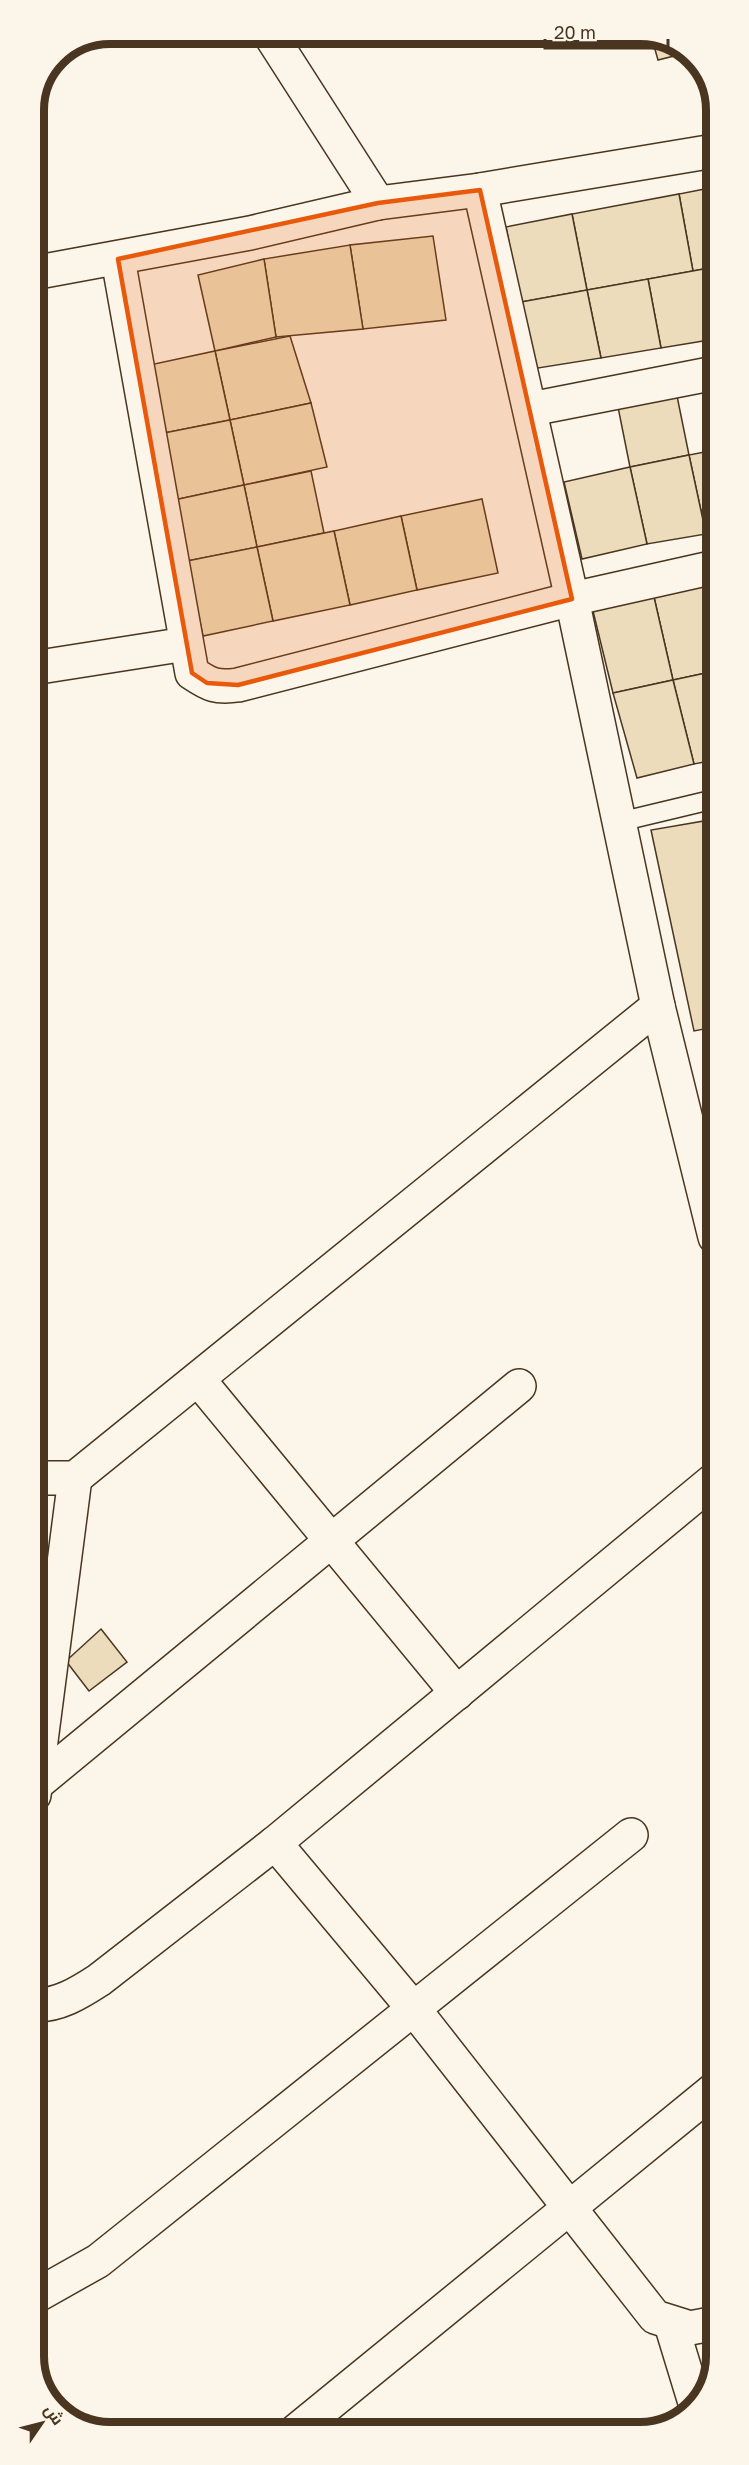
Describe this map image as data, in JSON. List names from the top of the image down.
{
  "scale_bar": "20 m",
  "north": "top right"
}
